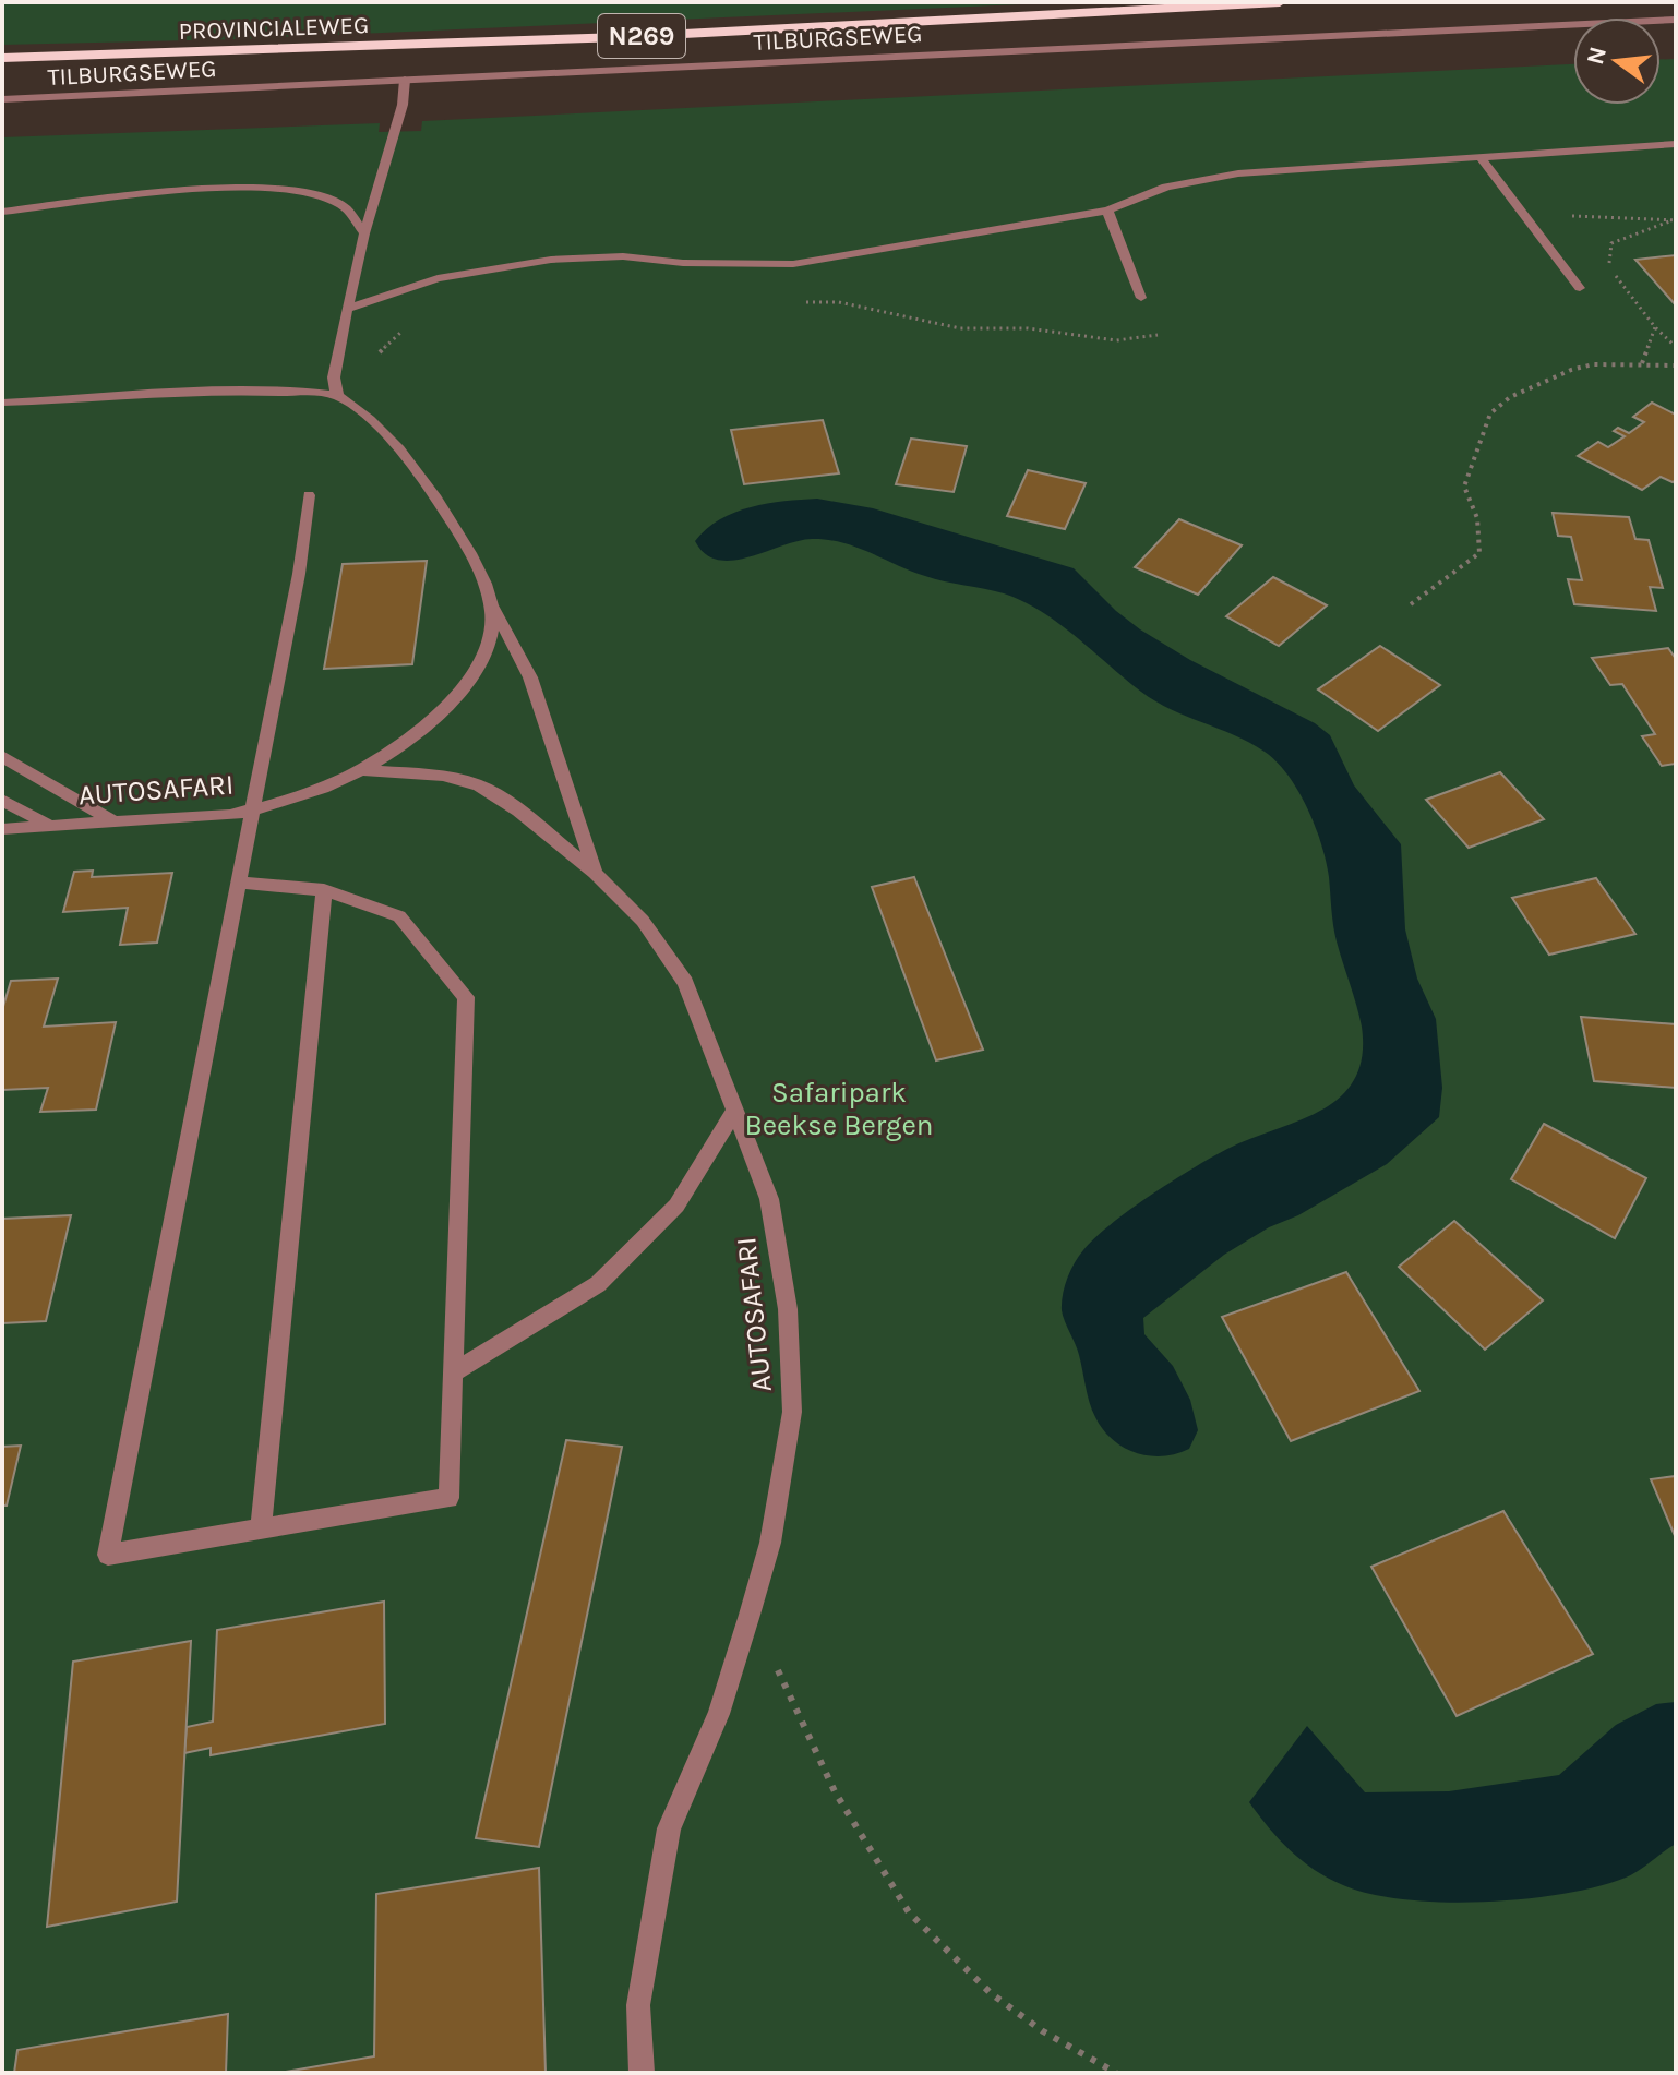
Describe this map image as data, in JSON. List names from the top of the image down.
{
  "streets": {
    "highway": ["PROVINCIALEWEG", "N269"],
    "street": ["TILBURGSEWEG", "AUTOSAFARI"]
  },
  "parks": ["Safaripark Beekse Bergen"],
  "north": "left"
}
